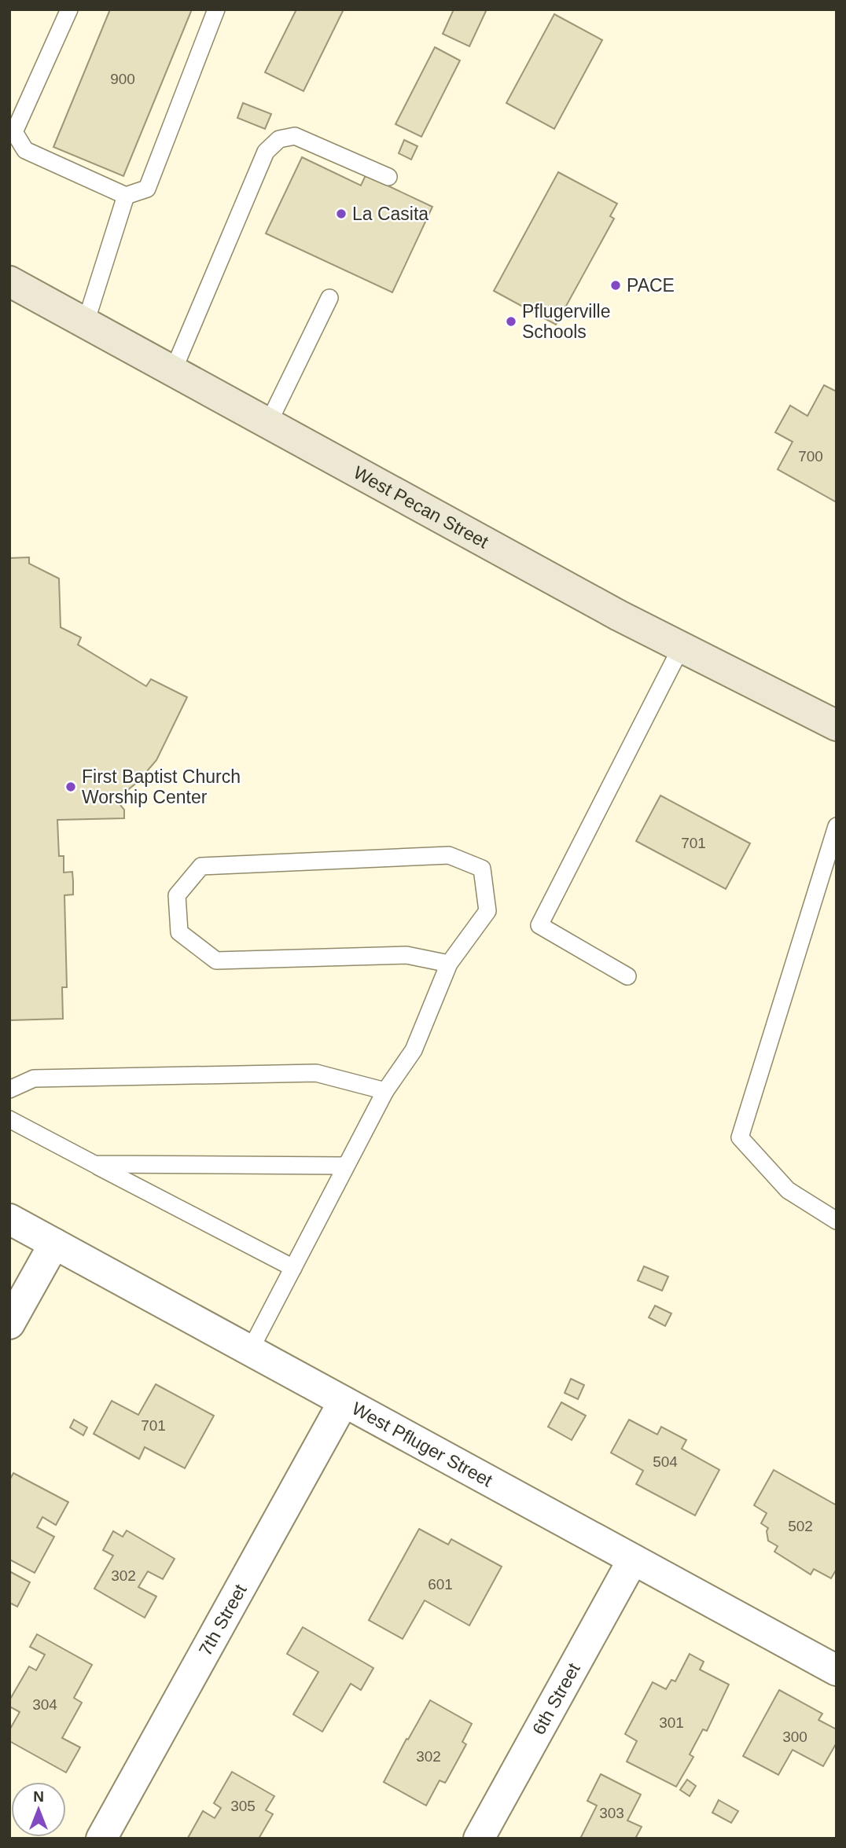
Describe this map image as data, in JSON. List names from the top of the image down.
{
  "streets": {
    "main road": ["West Pecan Street"],
    "street": ["West Pfluger Street", "7th Street", "6th Street"]
  },
  "crossings": [
    ["West Pfluger Street", "7th Street"],
    ["West Pfluger Street", "6th Street"]
  ],
  "places": [
    "La Casita",
    "PACE",
    "Pflugerville Schools",
    "First Baptist Church Worship Center"
  ],
  "house_numbers": [
    "900",
    "700",
    "701",
    "701",
    "504",
    "502",
    "302",
    "601",
    "304",
    "301",
    "300",
    "302",
    "305",
    "303"
  ],
  "north": "top"
}
